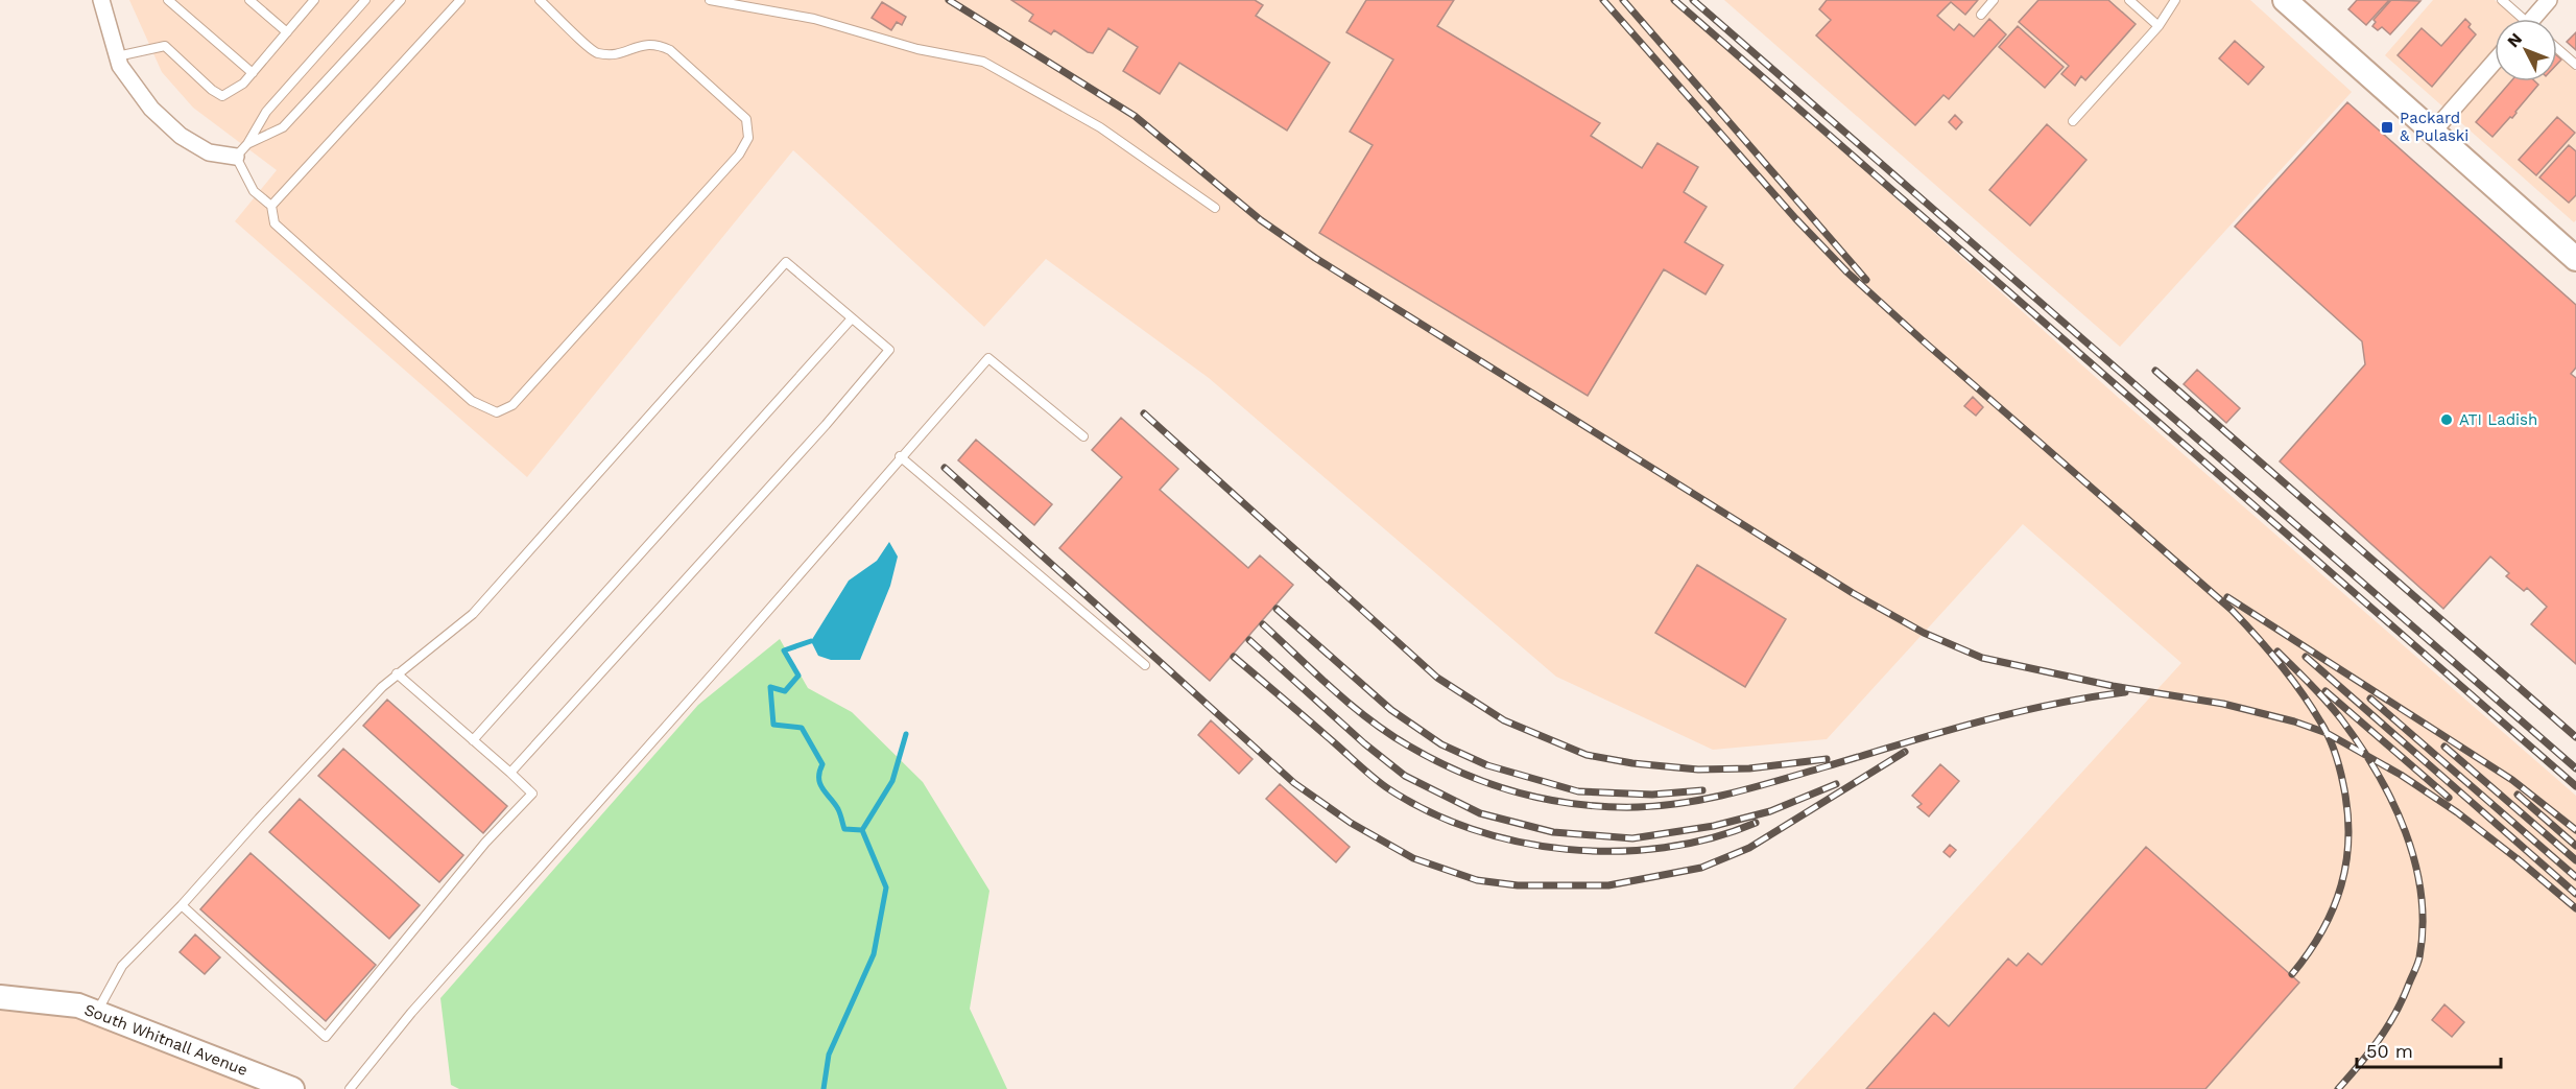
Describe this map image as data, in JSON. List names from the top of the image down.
{
  "streets": {
    "street": ["South Whitnall Avenue"]
  },
  "places": {
    "transit": ["Packard & Pulaski"],
    "other": ["ATI Ladish"]
  },
  "scale_bar": "50 m",
  "north": "top left"
}
